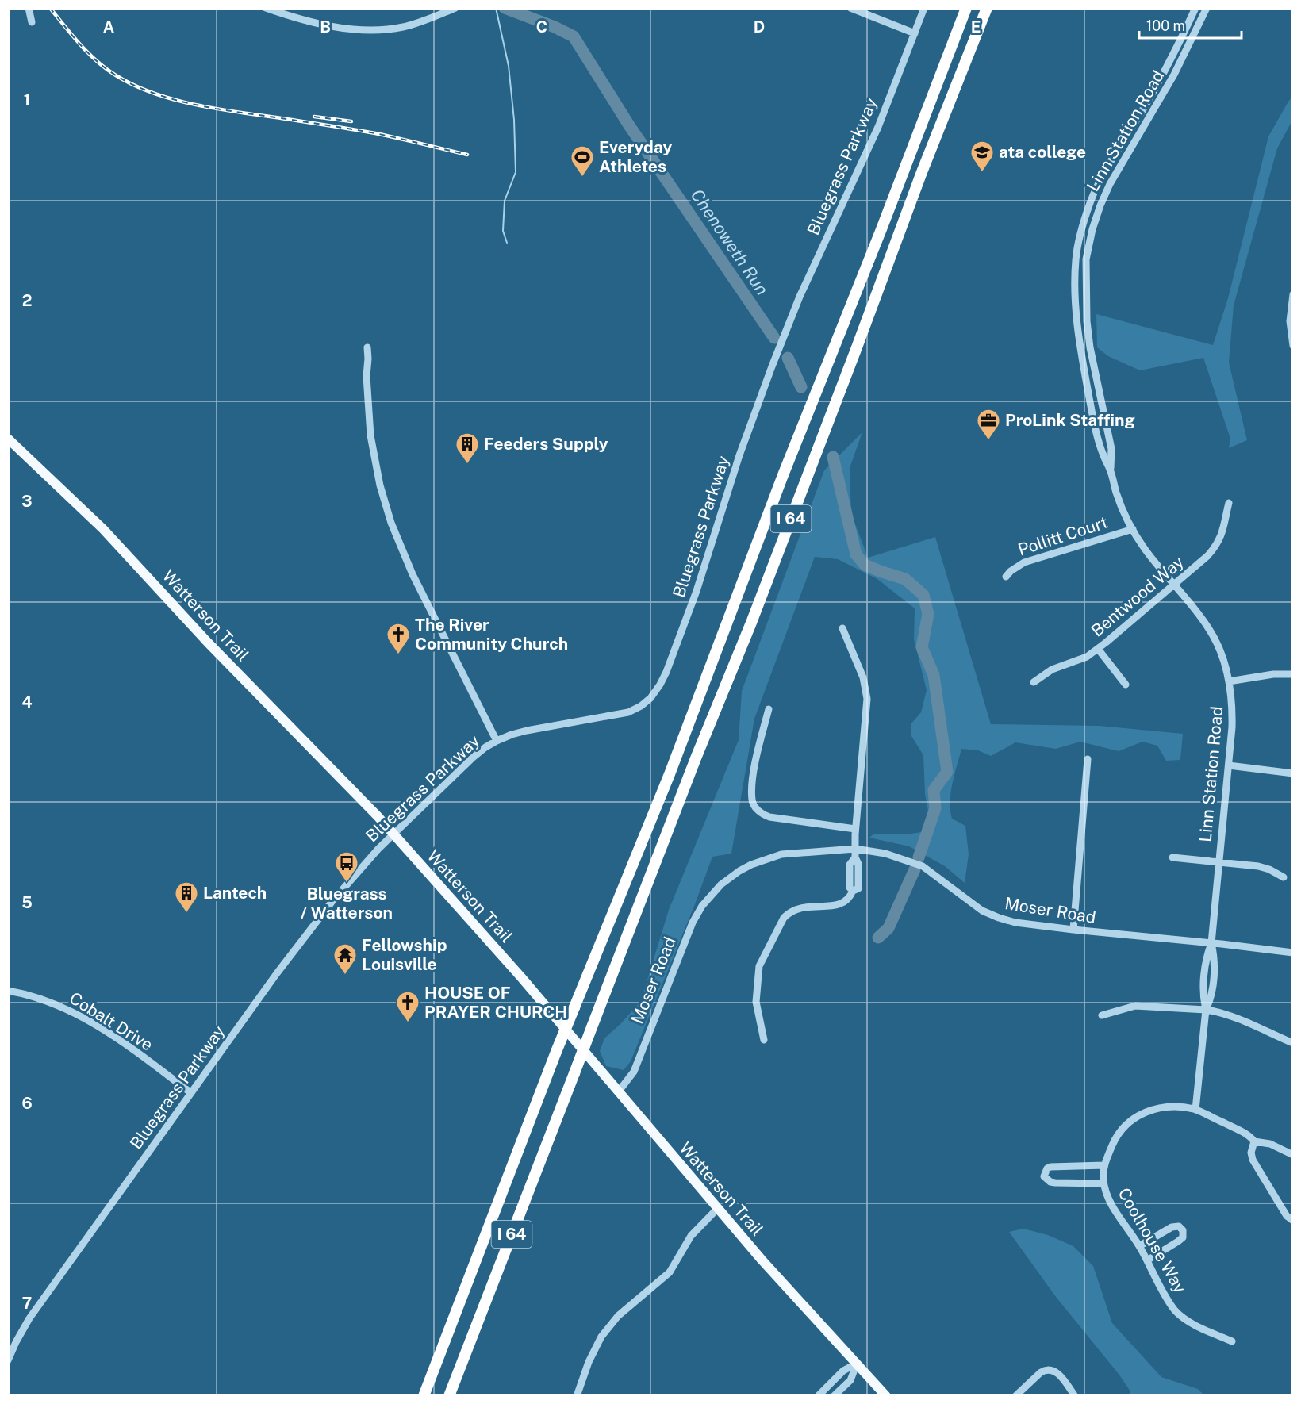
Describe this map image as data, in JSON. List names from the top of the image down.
{
  "streets": {
    "highway": ["I 64"],
    "main road": ["Watterson Trail"],
    "street": [
      "Linn Station Road",
      "Bluegrass Parkway",
      "Pollitt Court",
      "Bentwood Way",
      "Moser Road",
      "Cobalt Drive",
      "Coolhouse Way"
    ]
  },
  "crossings": [
    ["Linn Station Road", "Pollitt Court"],
    ["Linn Station Road", "Bentwood Way"],
    ["Linn Station Road", "Moser Road"],
    ["Linn Station Road", "Coolhouse Way"],
    ["Bluegrass Parkway", "Watterson Trail"],
    ["Bluegrass Parkway", "Cobalt Drive"],
    ["Watterson Trail", "Moser Road"]
  ],
  "water": ["Chenoweth Run"],
  "places": {
    "school or university": ["ata college"],
    "sports": ["Everyday Athletes"],
    "office": ["ProLink Staffing"],
    "building": ["Feeders Supply", "Lantech"],
    "church": ["The River Community Church", "HOUSE OF PRAYER CHURCH"],
    "bus stop": ["Bluegrass / Watterson"],
    "temple": ["Fellowship Louisville"]
  },
  "scale_bar": "100 m",
  "grid": {
    "columns": [
      "A",
      "B",
      "C",
      "D",
      "E"
    ],
    "rows": [
      "1",
      "2",
      "3",
      "4",
      "5",
      "6",
      "7"
    ]
  }
}
